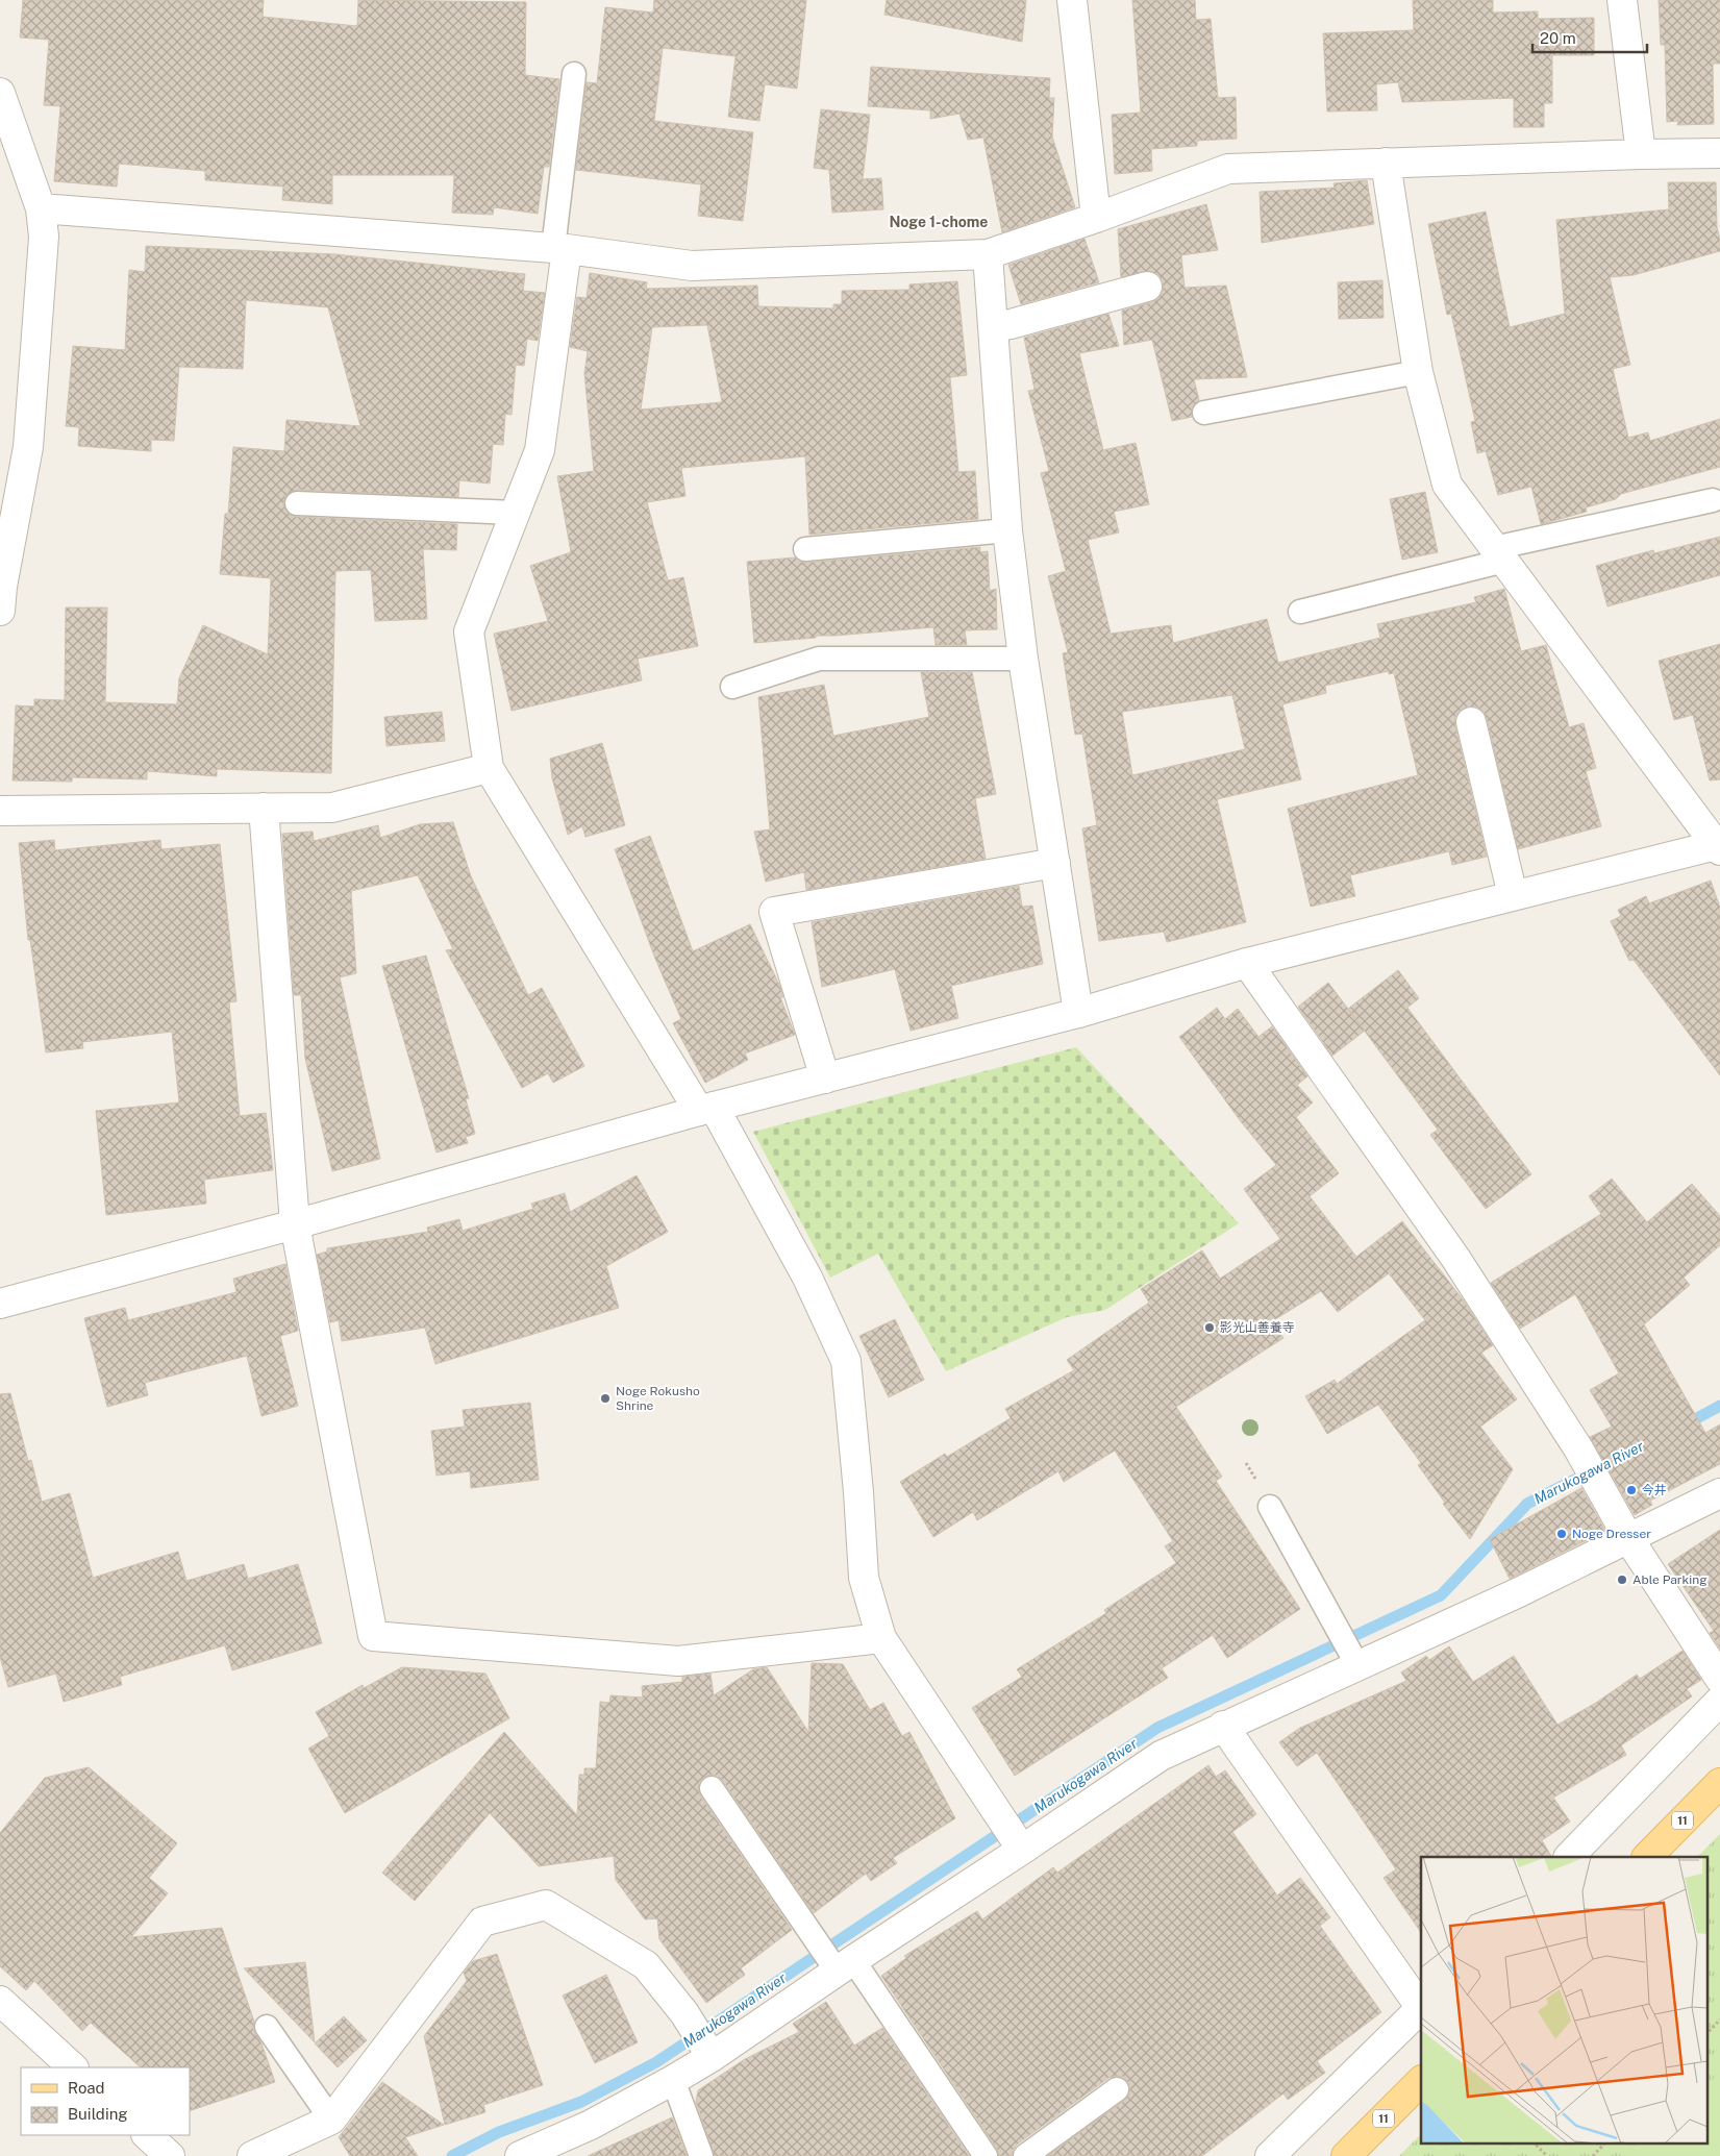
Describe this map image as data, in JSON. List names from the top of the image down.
{
  "streets": {
    "main road": ["11"]
  },
  "districts": ["Noge 1-chome"],
  "water": ["Marukogawa River"],
  "places": [
    "影光山善養寺",
    "Noge Rokusho Shrine",
    "今井",
    "Noge Dresser",
    "Able Parking"
  ],
  "legend": ["Road", "Building"],
  "scale_bar": "20 m"
}
